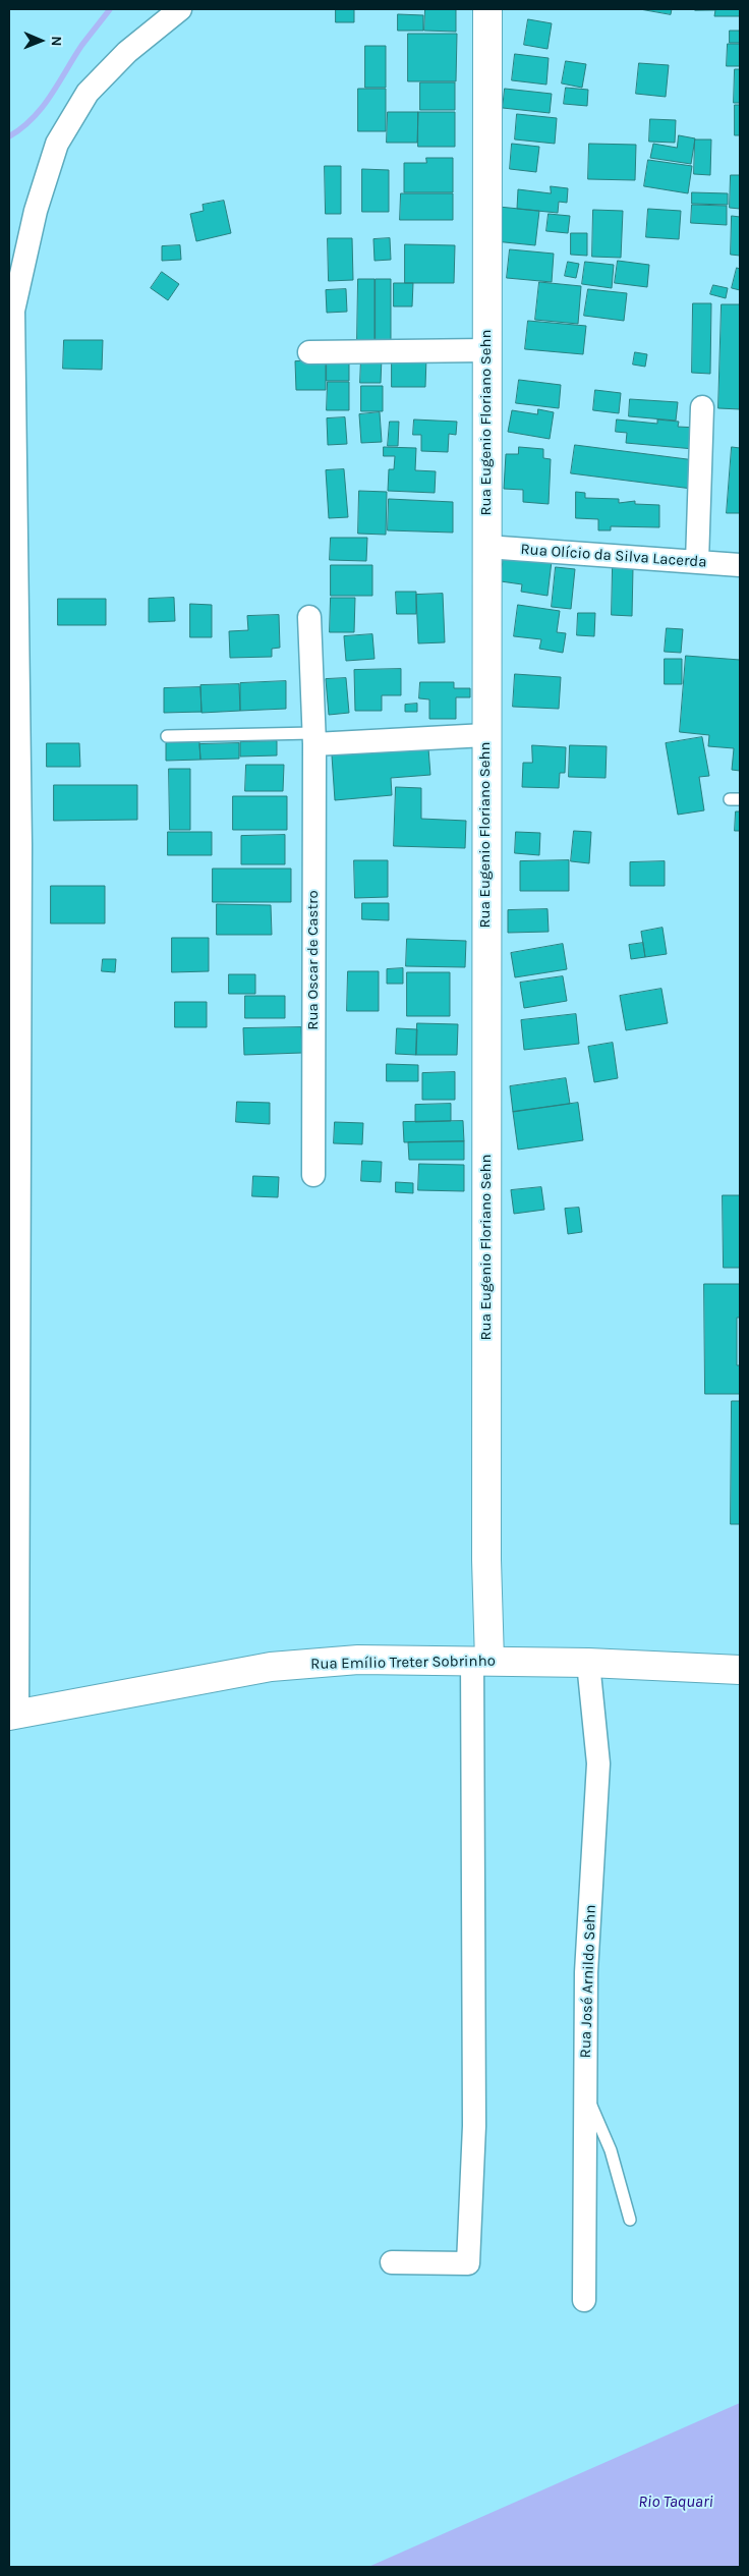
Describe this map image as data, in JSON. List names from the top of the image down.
{
  "streets": {
    "street": [
      "Rua Eugenio Floriano Sehn",
      "Rua Olício da Silva Lacerda",
      "Rua Oscar de Castro",
      "Rua Emílio Treter Sobrinho",
      "Rua José Arnildo Sehn"
    ]
  },
  "crossings": [
    ["Rua Eugenio Floriano Sehn", "Rua Olício da Silva Lacerda"],
    ["Rua Eugenio Floriano Sehn", "Rua Emílio Treter Sobrinho"],
    ["Rua Emílio Treter Sobrinho", "Rua José Arnildo Sehn"]
  ],
  "water": ["Rio Taquari"],
  "north": "right"
}
